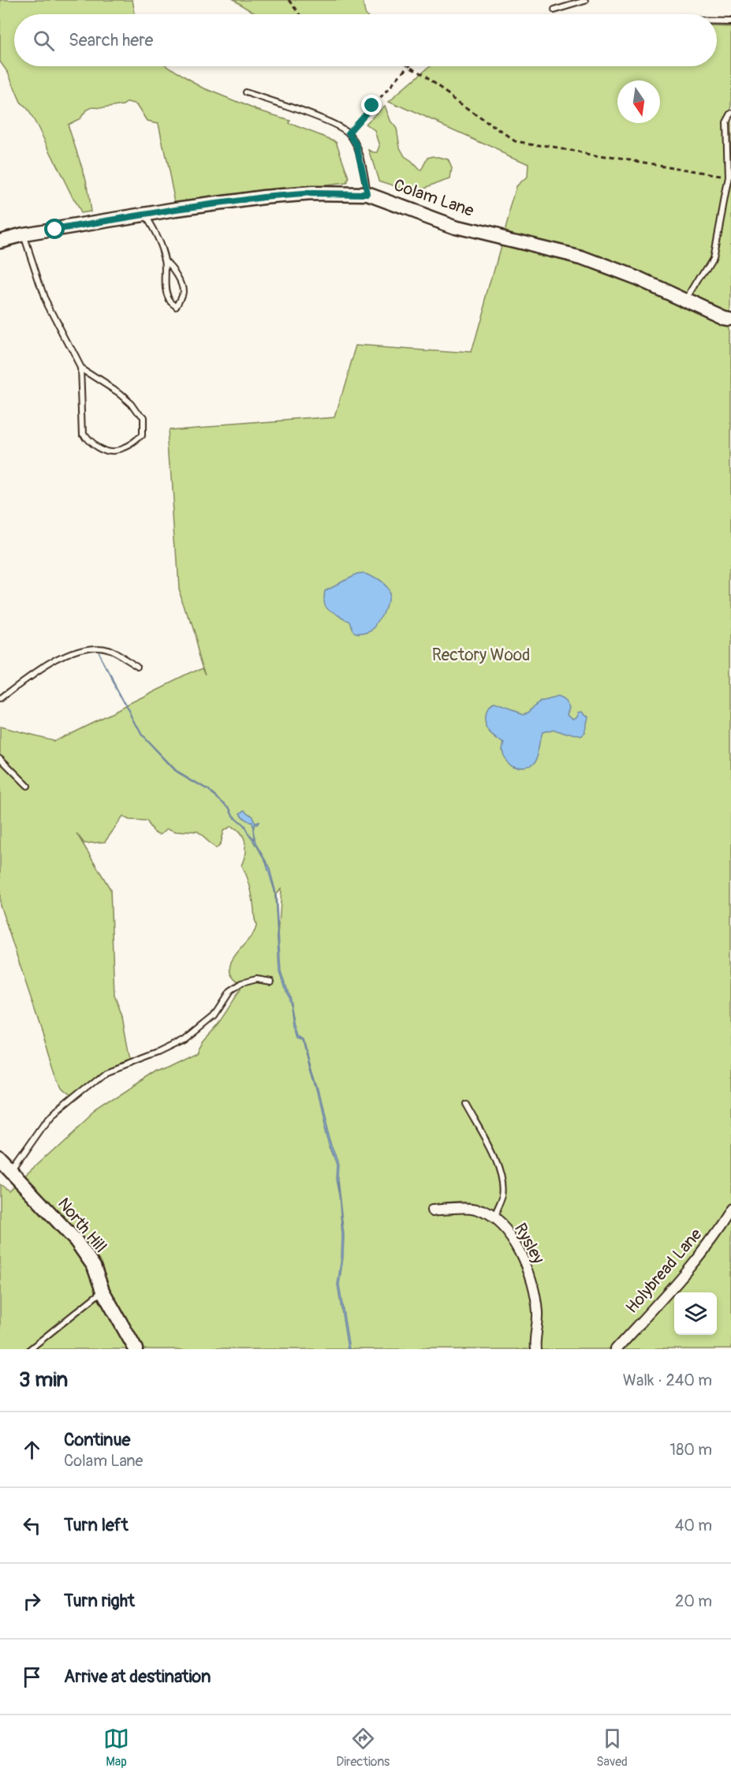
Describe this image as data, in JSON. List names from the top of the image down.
{
  "streets": {
    "street": [
      "Colam Lane",
      "North Hill",
      "Rysley",
      "Holybread Lane"
    ]
  },
  "parks": ["Rectory Wood"],
  "north": "bottom",
  "page": {
    "search": "Search here",
    "heading": ["3 min", "Walk · 240 m"],
    "list": [
      ["Continue", "Colam Lane", "180 m"],
      ["Turn left", "40 m"],
      ["Turn right", "20 m"],
      "Arrive at destination"
    ],
    "nav": ["Map", "Directions", "Saved"]
  }
}
